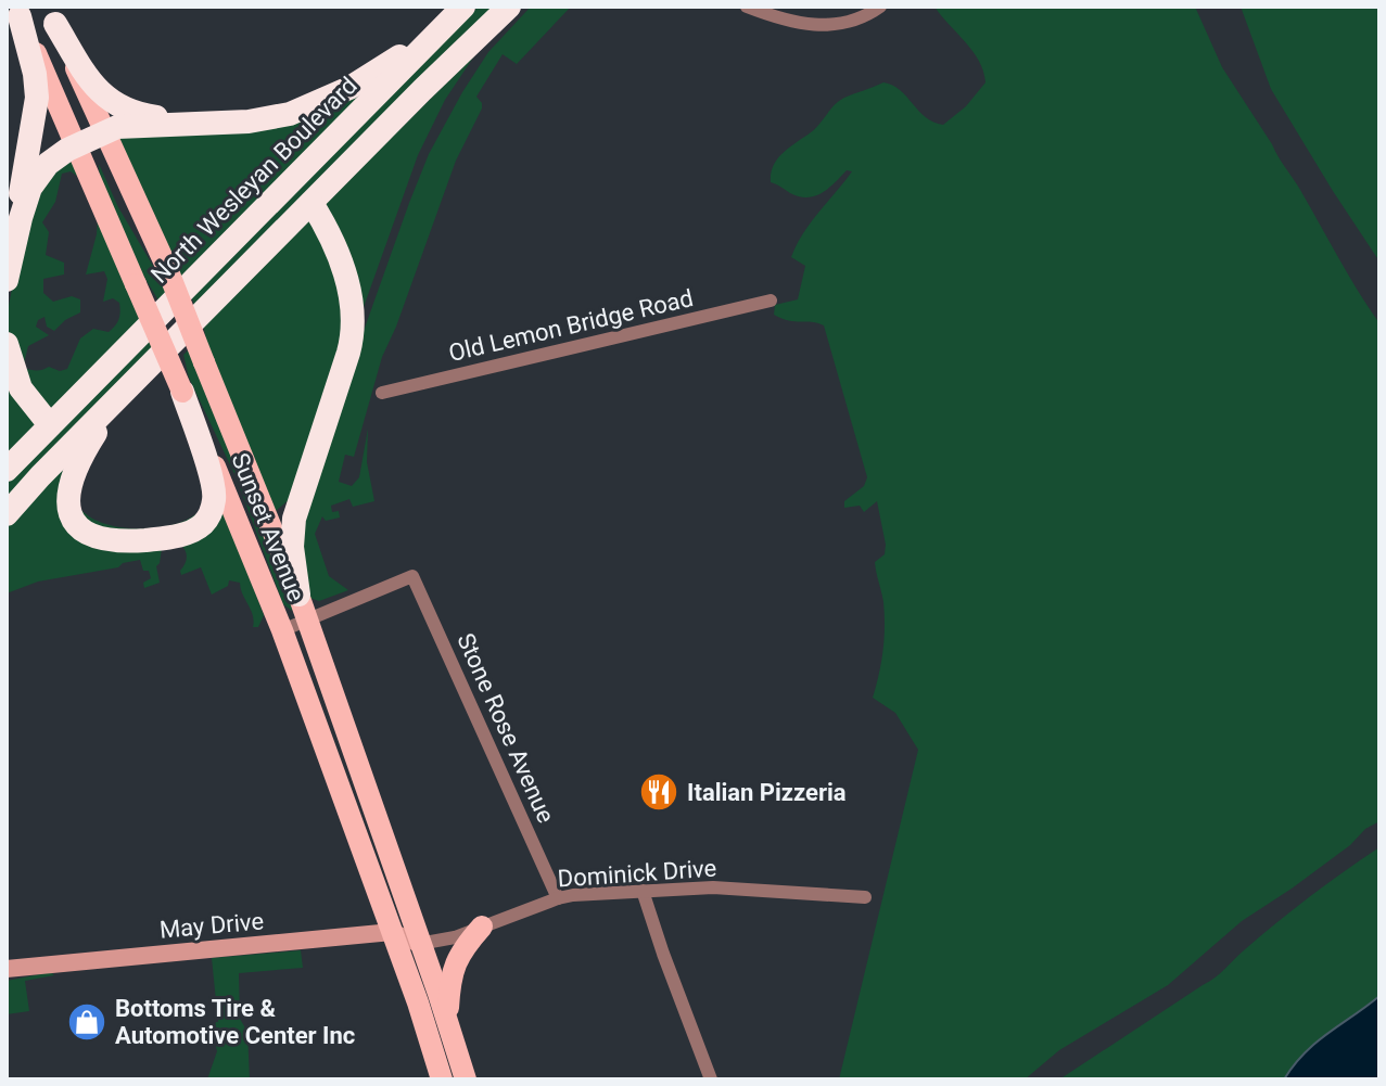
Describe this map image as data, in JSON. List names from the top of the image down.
{
  "streets": {
    "highway": ["North Wesleyan Boulevard"],
    "main road": ["Sunset Avenue", "May Drive"],
    "street": ["Old Lemon Bridge Road", "Stone Rose Avenue", "Dominick Drive"]
  },
  "crossings": [
    ["Sunset Avenue", "Stone Rose Avenue"],
    ["Sunset Avenue", "Dominick Drive"],
    ["Sunset Avenue", "May Drive"],
    ["Stone Rose Avenue", "Dominick Drive"],
    ["Dominick Drive", "May Drive"]
  ],
  "places": {
    "restaurant": ["Italian Pizzeria"],
    "shop": ["Bottoms Tire & Automotive Center Inc"]
  }
}
